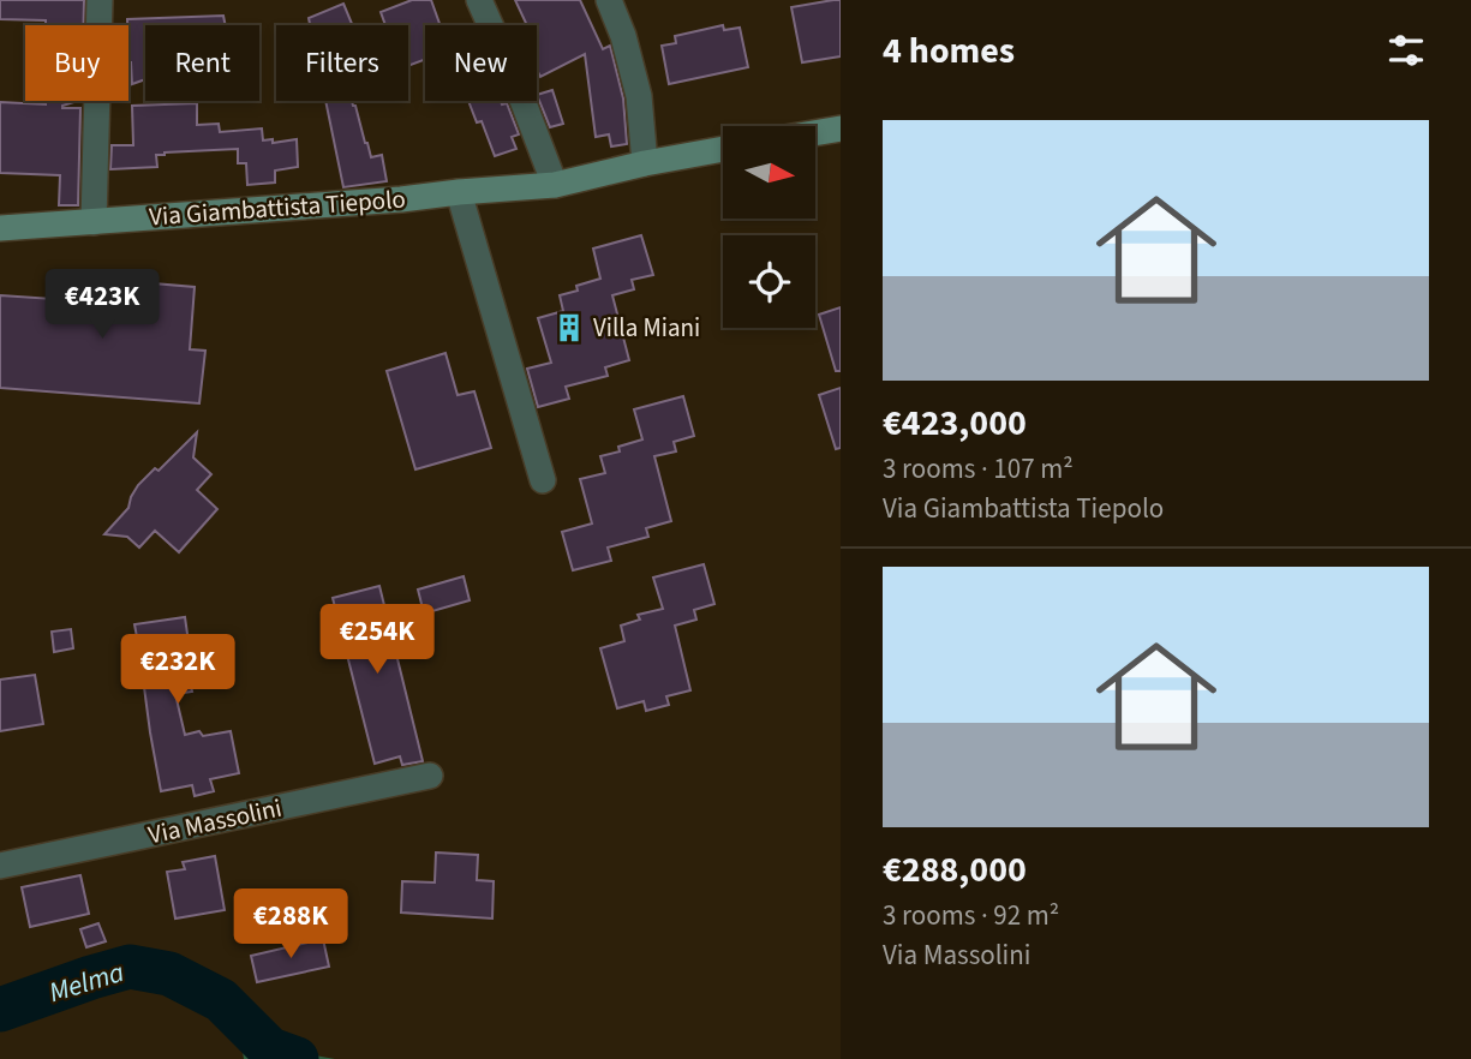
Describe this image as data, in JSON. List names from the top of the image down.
{
  "streets": {
    "street": ["Via Giambattista Tiepolo", "Via Massolini"]
  },
  "water": ["Melma"],
  "places": {
    "building": ["Villa Miani"]
  },
  "north": "right",
  "page": {
    "heading": "4 homes",
    "chip": [
      "Buy",
      "Rent",
      "Filters",
      "New"
    ],
    "list": [
      {
        "name": "€423,000",
        "note": "3 rooms · 107 m² · Via Giambattista Tiepolo"
      },
      {
        "name": "€288,000",
        "note": "3 rooms · 92 m² · Via Massolini"
      }
    ],
    "price": [
      "€423K",
      "€254K",
      "€232K",
      "€288K"
    ]
  }
}
